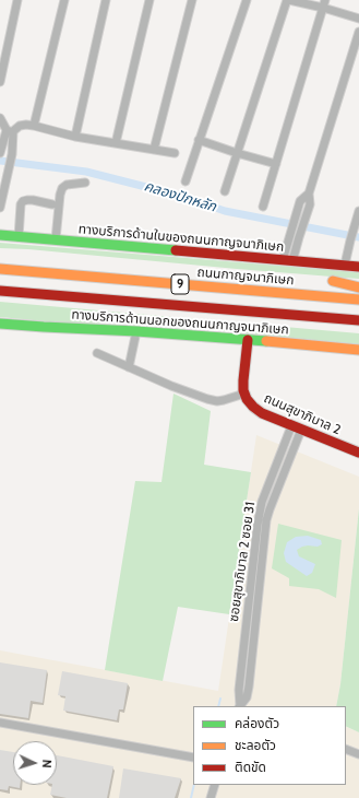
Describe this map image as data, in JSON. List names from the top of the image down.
{
  "streets": {
    "main road": [
      "ทางบริการด้านในของถนนกาญจนาภิเษก",
      "ถนนกาญจนาภิเษก",
      "9",
      "ทางบริการด้านนอกของถนนกาญจนาภิเษก",
      "ถนนสุขาภิบาล 2"
    ],
    "street": ["ซอยสุขาภิบาล 2 ซอย 31"]
  },
  "crossings": [
    ["ถนนสุขาภิบาล 2", "ซอยสุขาภิบาล 2 ซอย 31"]
  ],
  "water": ["คลองปักหลัก"],
  "legend": ["คล่องตัว", "ชะลอตัว", "ติดขัด"],
  "north": "right"
}
